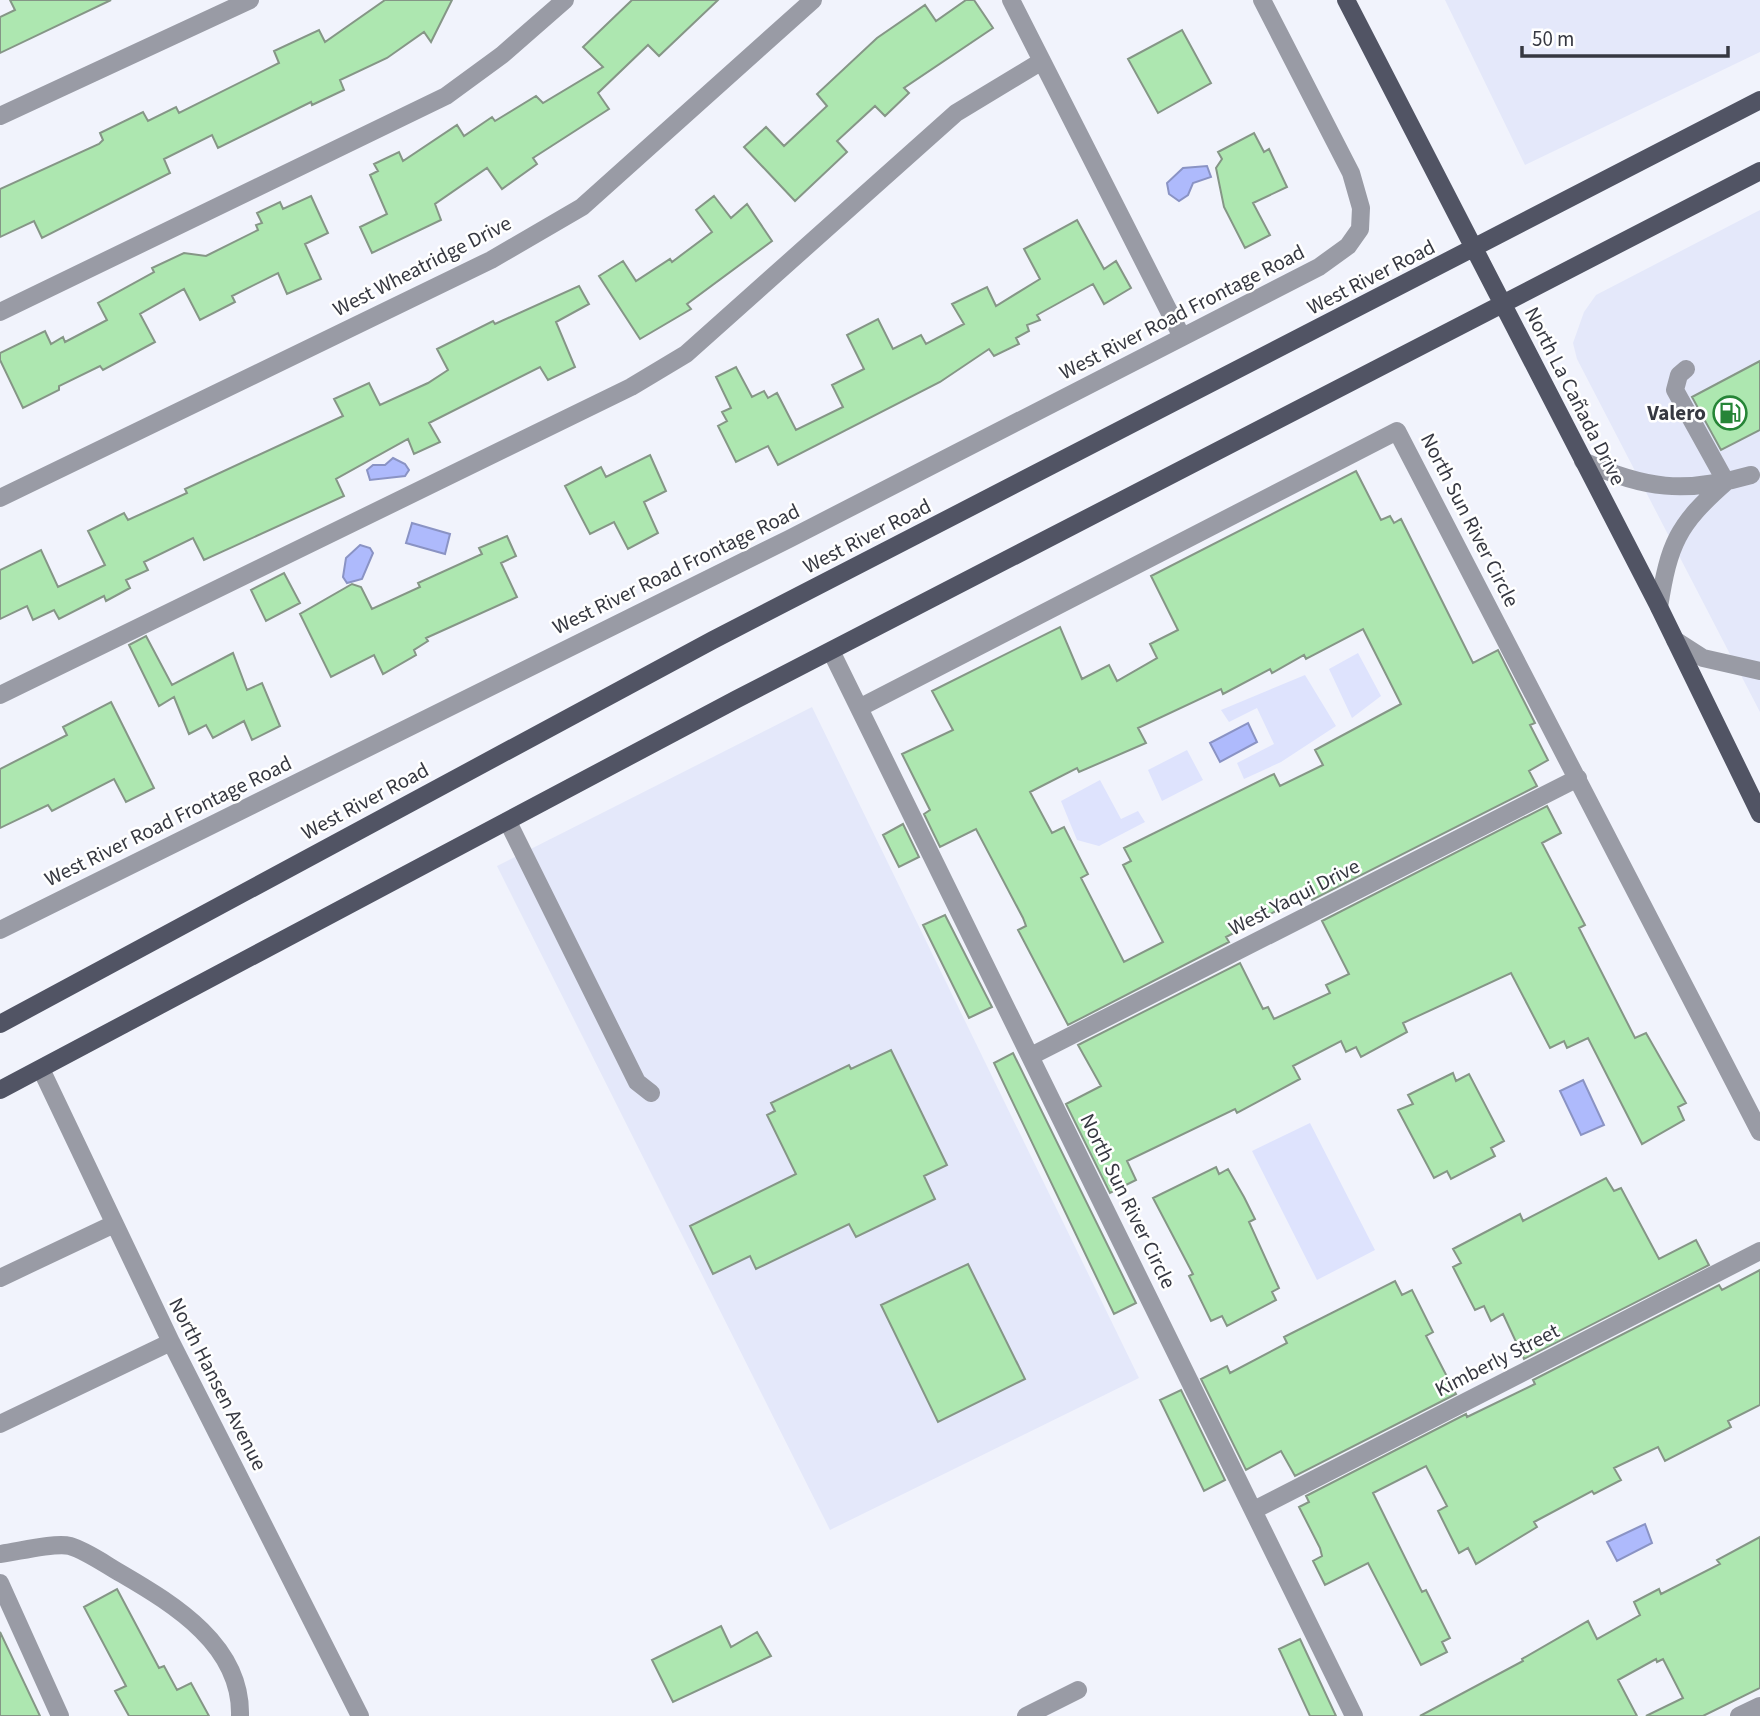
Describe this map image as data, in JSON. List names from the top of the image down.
{
  "streets": {
    "main road": ["West River Road", "North La Cañada Drive"],
    "street": [
      "West Wheatridge Drive",
      "West River Road Frontage Road",
      "North Sun River Circle",
      "West Yaqui Drive",
      "Kimberly Street",
      "North Hansen Avenue"
    ]
  },
  "crossings": [
    ["West River Road", "North La Cañada Drive"],
    ["North Sun River Circle", "West Yaqui Drive"],
    ["North Sun River Circle", "Kimberly Street"]
  ],
  "places": {
    "fuel station": ["Valero"]
  },
  "scale_bar": "50 m"
}
